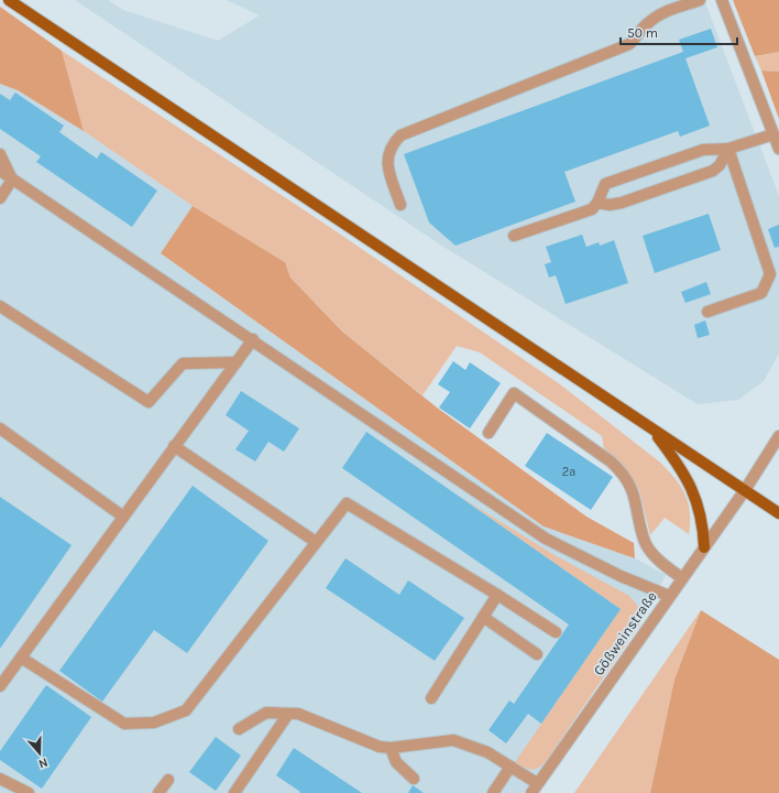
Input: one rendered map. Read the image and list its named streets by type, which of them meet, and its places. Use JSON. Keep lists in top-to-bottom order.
{
  "streets": {
    "street": ["Gößweinstraße"]
  },
  "house_numbers": ["2a"],
  "scale_bar": "50 m",
  "north": "bottom"
}
